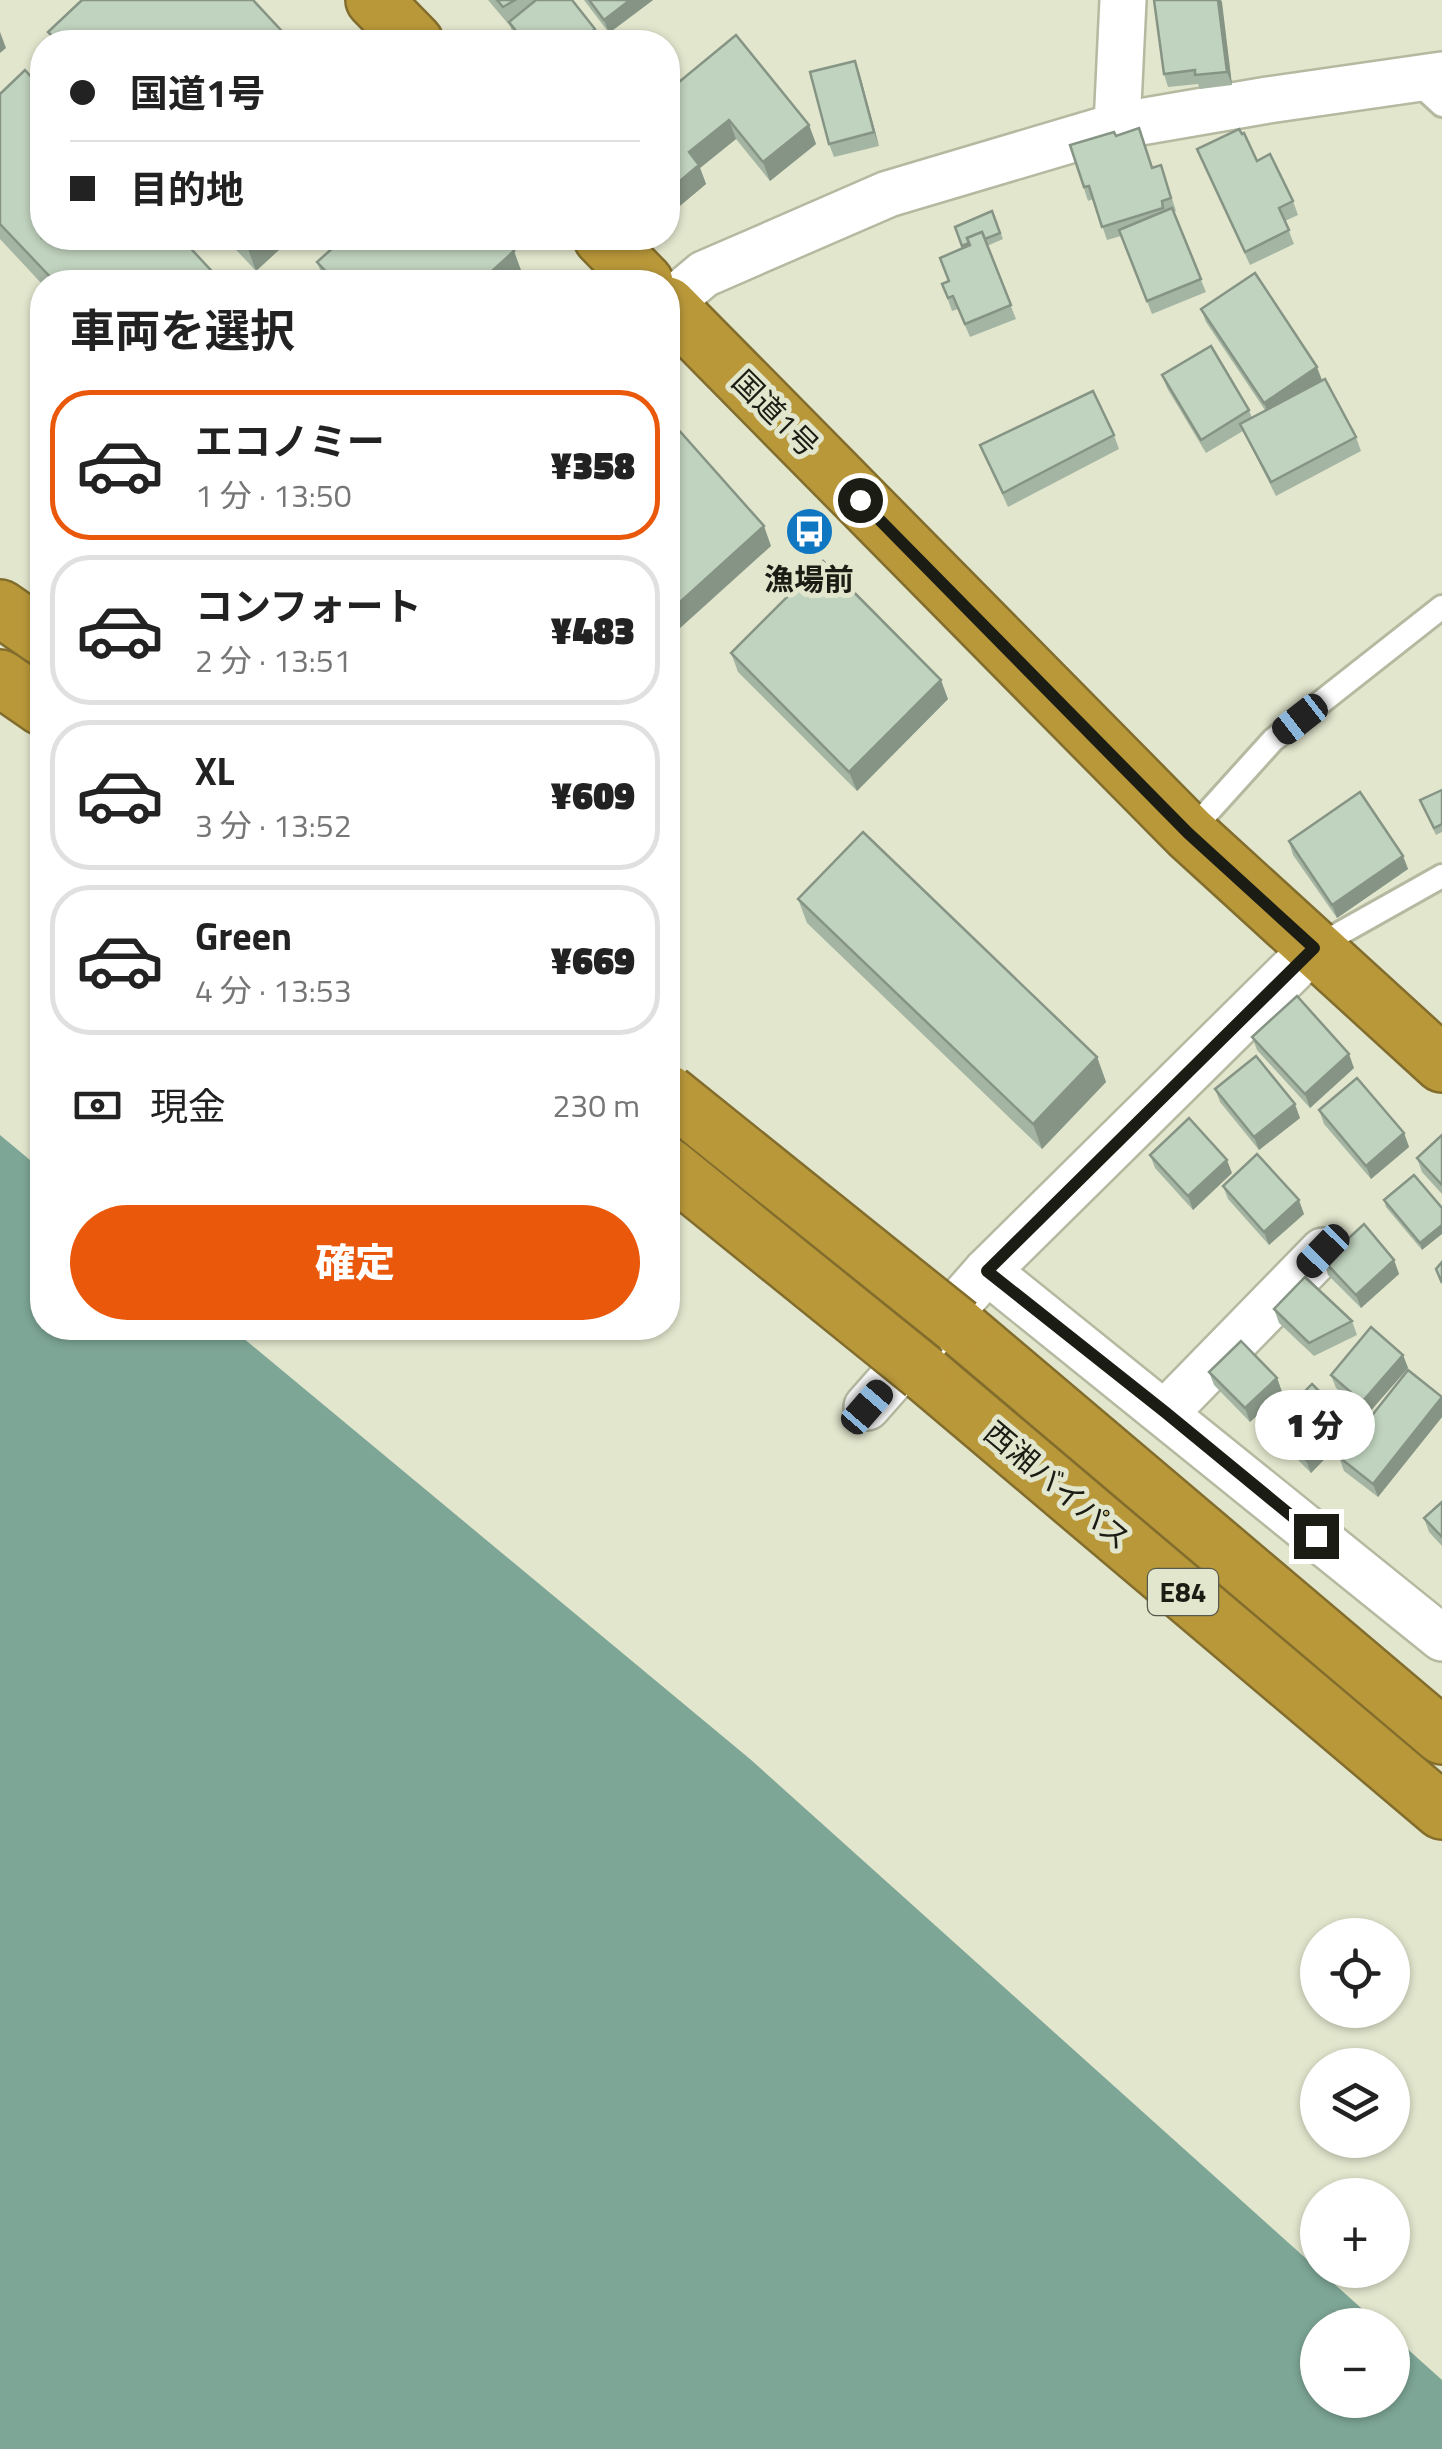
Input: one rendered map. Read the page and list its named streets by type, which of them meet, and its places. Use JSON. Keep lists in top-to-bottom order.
{
  "streets": {
    "highway": ["国道1号", "西湘バイパス", "E84"]
  },
  "places": {
    "bus stop": ["漁場前"]
  },
  "page": {
    "banner": ["国道1号", "目的地"],
    "heading": "車両を選択",
    "list": [
      {
        "name": "エコノミー",
        "note": "1 分 · 13:50",
        "value": "¥358"
      },
      {
        "name": "コンフォート",
        "note": "2 分 · 13:51",
        "value": "¥483"
      },
      {
        "name": "XL",
        "note": "3 分 · 13:52",
        "value": "¥609"
      },
      {
        "name": "Green",
        "note": "4 分 · 13:53",
        "value": "¥669"
      }
    ],
    "pay": ["現金", "230 m"],
    "buttons": "確定",
    "bubble": "1 分",
    "map_buttons": ["+", "−"]
  }
}
